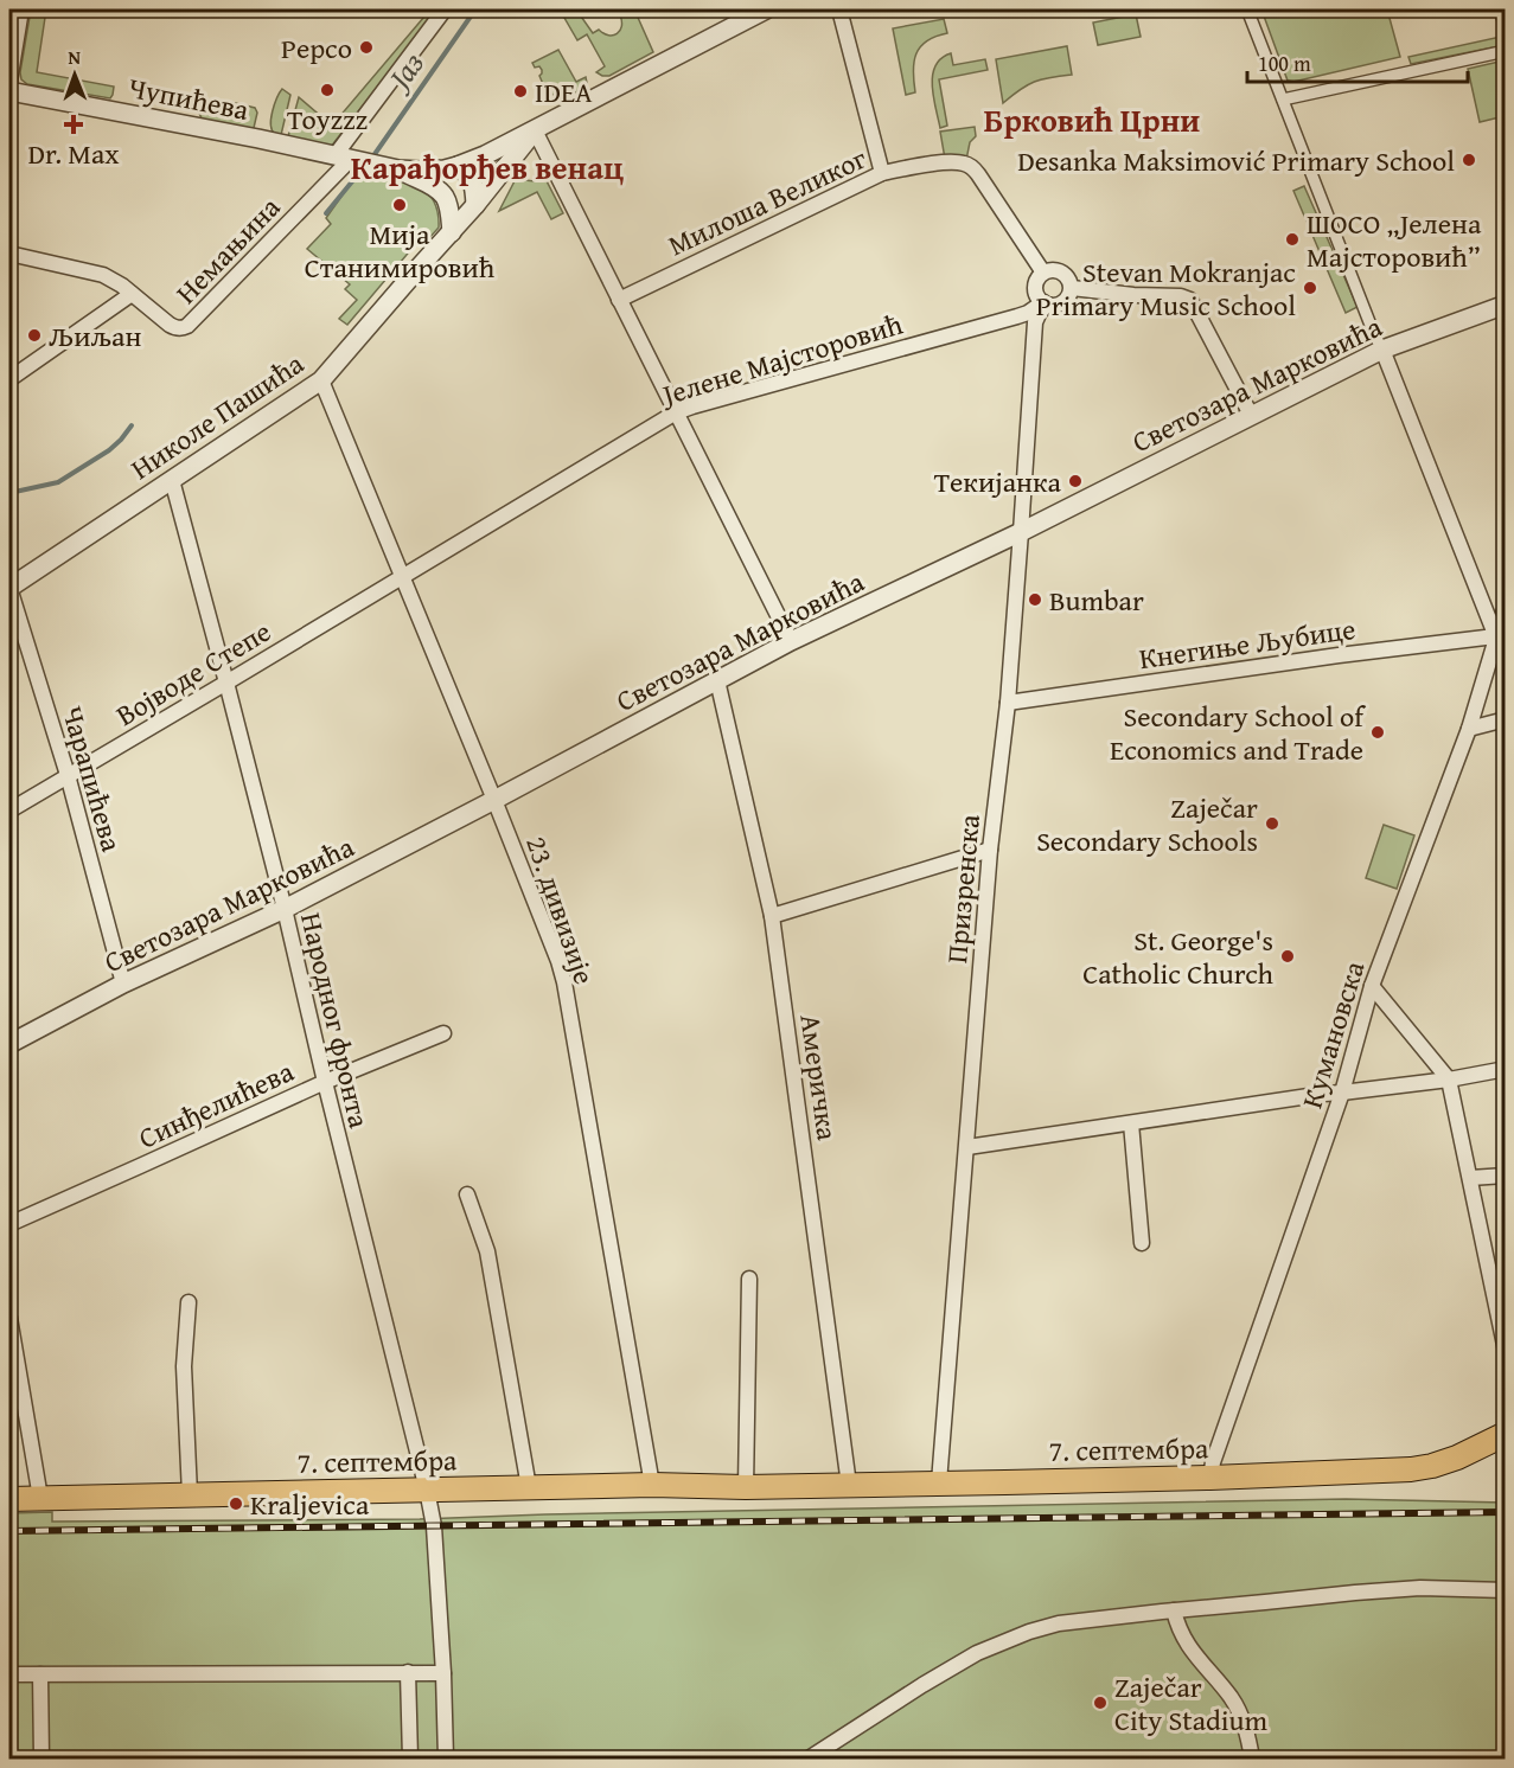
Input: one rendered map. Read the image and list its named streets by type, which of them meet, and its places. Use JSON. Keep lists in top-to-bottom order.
{
  "streets": {
    "main road": ["7. септембра"],
    "street": [
      "Чупићева",
      "Милоша Великог",
      "Немањина",
      "Јелене Мајсторовић",
      "Светозара Марковића",
      "Николе Пашића",
      "Кнегиње Љубице",
      "Војводе Степе",
      "Чарапићева",
      "Призренска",
      "23. дивизије",
      "Народног фронта",
      "Кумановска",
      "Америчка",
      "Синђелићева"
    ]
  },
  "crossings": [
    ["Чупићева", "Немањина"],
    ["Милоша Великог", "Јелене Мајсторовић"],
    ["Милоша Великог", "Призренска"],
    ["Јелене Мајсторовић", "Војводе Степе"],
    ["Јелене Мајсторовић", "Призренска"],
    ["Јелене Мајсторовић", "23. дивизије"],
    ["Светозара Марковића", "Чарапићева"],
    ["Светозара Марковића", "Призренска"],
    ["Светозара Марковића", "23. дивизије"],
    ["Светозара Марковића", "Народног фронта"],
    ["Светозара Марковића", "Америчка"],
    ["Николе Пашића", "Чарапићева"],
    ["Николе Пашића", "23. дивизије"],
    ["Николе Пашића", "Народног фронта"],
    ["Кнегиње Љубице", "Призренска"],
    ["Кнегиње Љубице", "Кумановска"],
    ["Војводе Степе", "Чарапићева"],
    ["Војводе Степе", "23. дивизије"],
    ["Војводе Степе", "Народног фронта"],
    ["Призренска", "7. септембра"],
    ["23. дивизије", "7. септембра"],
    ["Народног фронта", "Синђелићева"],
    ["Народног фронта", "7. септембра"],
    ["Кумановска", "7. септембра"],
    ["Америчка", "7. септембра"]
  ],
  "districts": ["Брковић Црни", "Карађорђев венац"],
  "water": ["Јаз"],
  "places": {
    "other": [
      "Pepco",
      "Toyzzz",
      "IDEA",
      "Desanka Maksimović Primary School",
      "Мија Станимировић",
      "ШОСО „Јелена Мајсторовић”",
      "Stevan Mokranjac Primary Music School",
      "Љиљан",
      "Текијанка",
      "Bumbar",
      "Secondary School of Economics and Trade",
      "Zaječar Secondary Schools",
      "St. George's Catholic Church",
      "Kraljevica",
      "Zaječar City Stadium"
    ],
    "health": ["Dr. Max"]
  },
  "scale_bar": "100 m",
  "north": "top"
}
